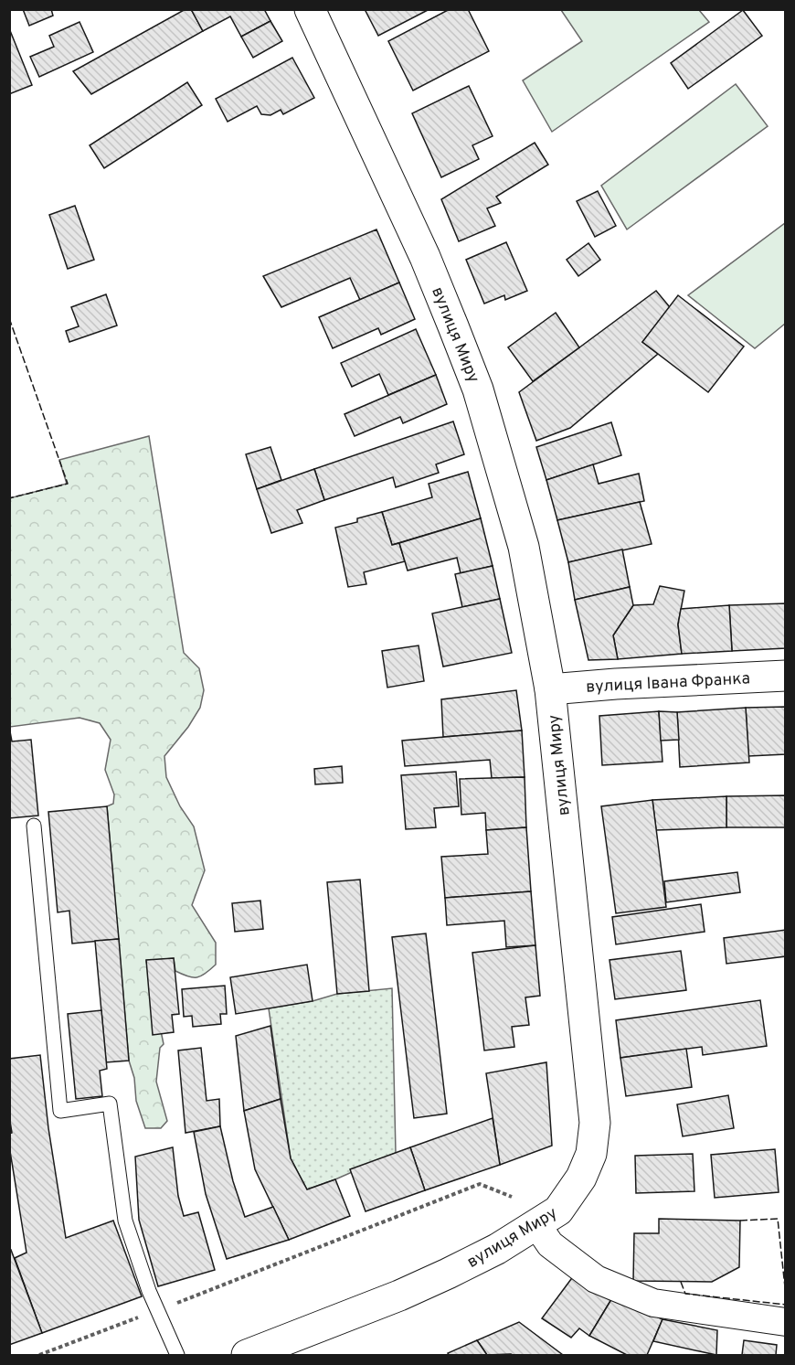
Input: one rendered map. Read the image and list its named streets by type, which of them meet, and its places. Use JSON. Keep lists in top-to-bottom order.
{
  "streets": {
    "main road": ["вулиця Миру", "вулиця Івана Франка"]
  },
  "crossings": [
    ["вулиця Миру", "вулиця Івана Франка"]
  ]
}
